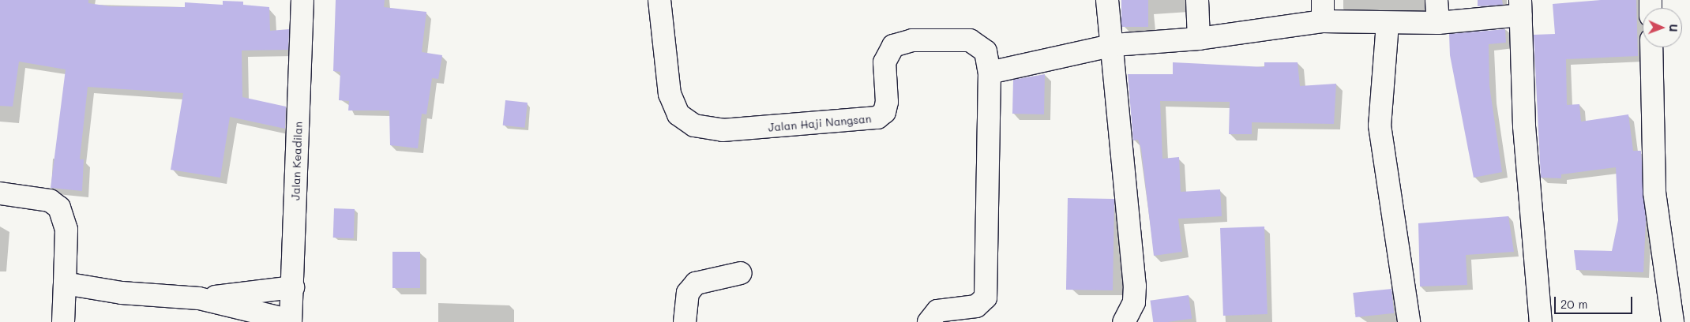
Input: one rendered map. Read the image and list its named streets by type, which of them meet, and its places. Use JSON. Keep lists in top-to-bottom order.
{
  "streets": {
    "street": ["Jalan Haji Nangsan", "Jalan Keadilan"]
  },
  "scale_bar": "20 m",
  "north": "right"
}
